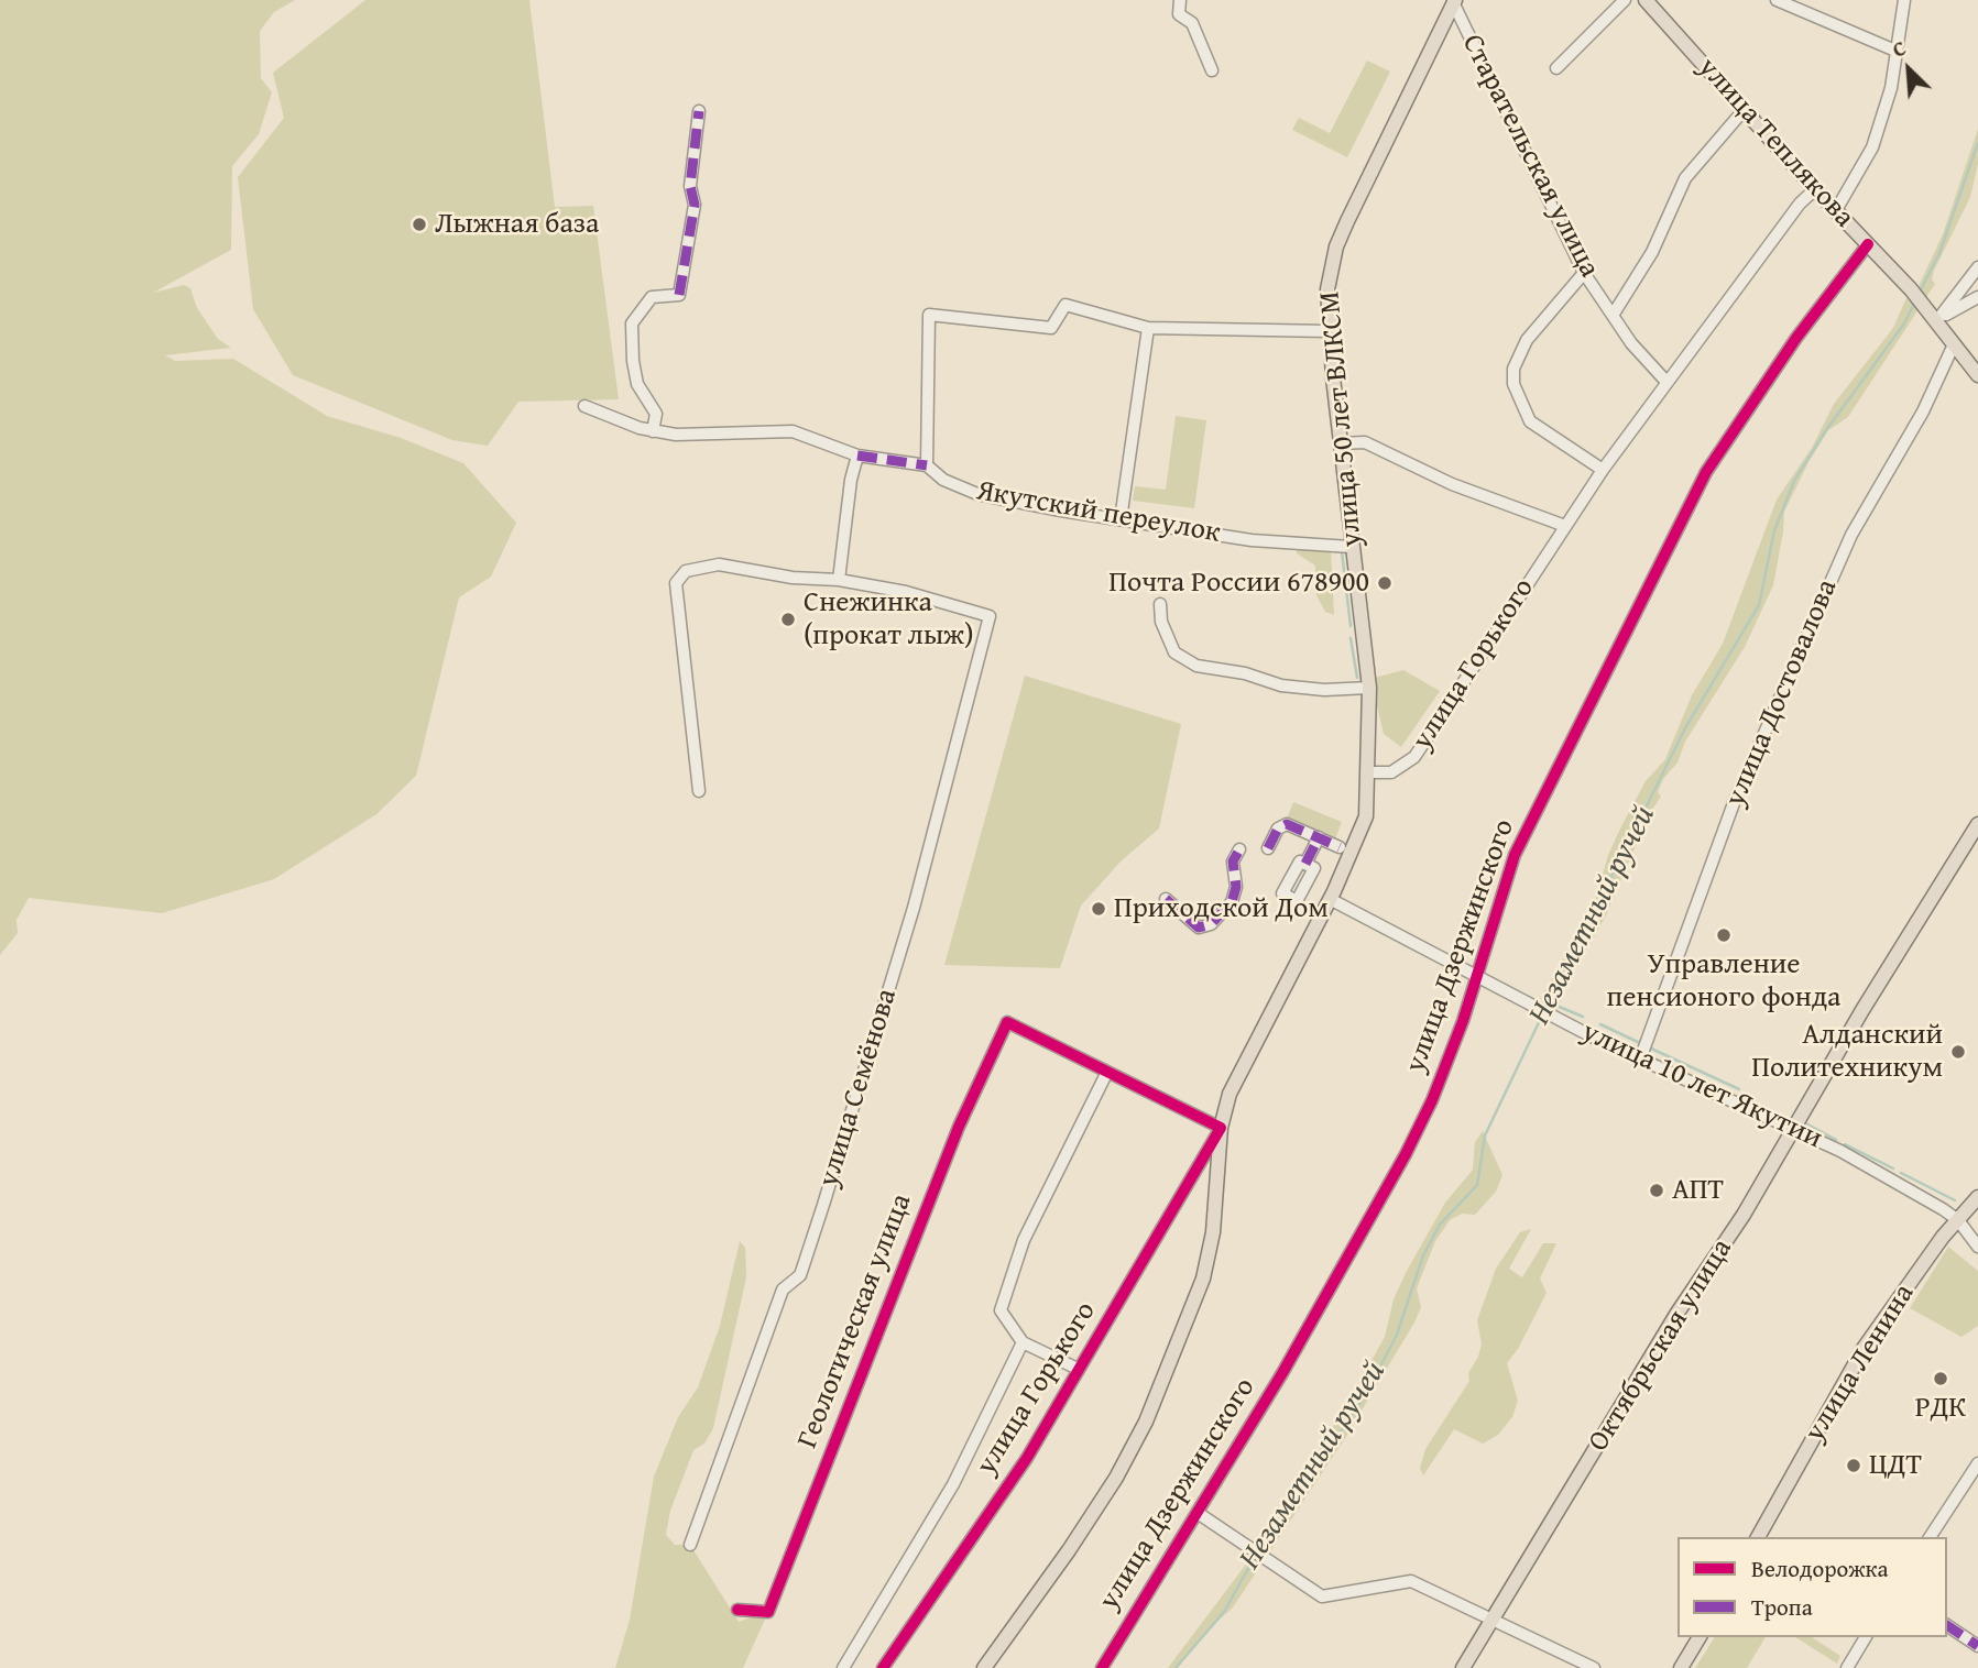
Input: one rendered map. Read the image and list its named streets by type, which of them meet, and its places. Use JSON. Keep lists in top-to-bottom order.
{
  "streets": {
    "main road": [
      "улица Теплякова",
      "улица 50 лет ВЛКСМ",
      "улица Горького",
      "Октябрьская улица",
      "улица Ленина"
    ],
    "street": [
      "Старательская улица",
      "Якутский переулок",
      "улица Достовалова",
      "улица Дзержинского",
      "улица 10 лет Якутии",
      "улица Семёнова",
      "Геологическая улица"
    ]
  },
  "crossings": [
    ["улица Теплякова", "улица Горького"],
    ["улица Теплякова", "улица Дзержинского"],
    ["Старательская улица", "улица 50 лет ВЛКСМ"],
    ["Старательская улица", "улица Горького"],
    ["улица 50 лет ВЛКСМ", "Якутский переулок"],
    ["улица 50 лет ВЛКСМ", "улица Горького"],
    ["улица Горького", "улица 10 лет Якутии"],
    ["улица Достовалова", "улица 10 лет Якутии"],
    ["улица Дзержинского", "улица 10 лет Якутии"],
    ["улица 10 лет Якутии", "Октябрьская улица"],
    ["улица 10 лет Якутии", "улица Ленина"]
  ],
  "water": ["Незаметный ручей"],
  "places": [
    "Лыжная база",
    "Почта России 678900",
    "Снежинка (прокат лыж)",
    "Приходской Дом",
    "Управление пенсионого фонда",
    "Алданский Политехникум",
    "АПТ",
    "РДК",
    "ЦДТ"
  ],
  "legend": ["Велодорожка", "Тропа"],
  "north": "top left"
}
